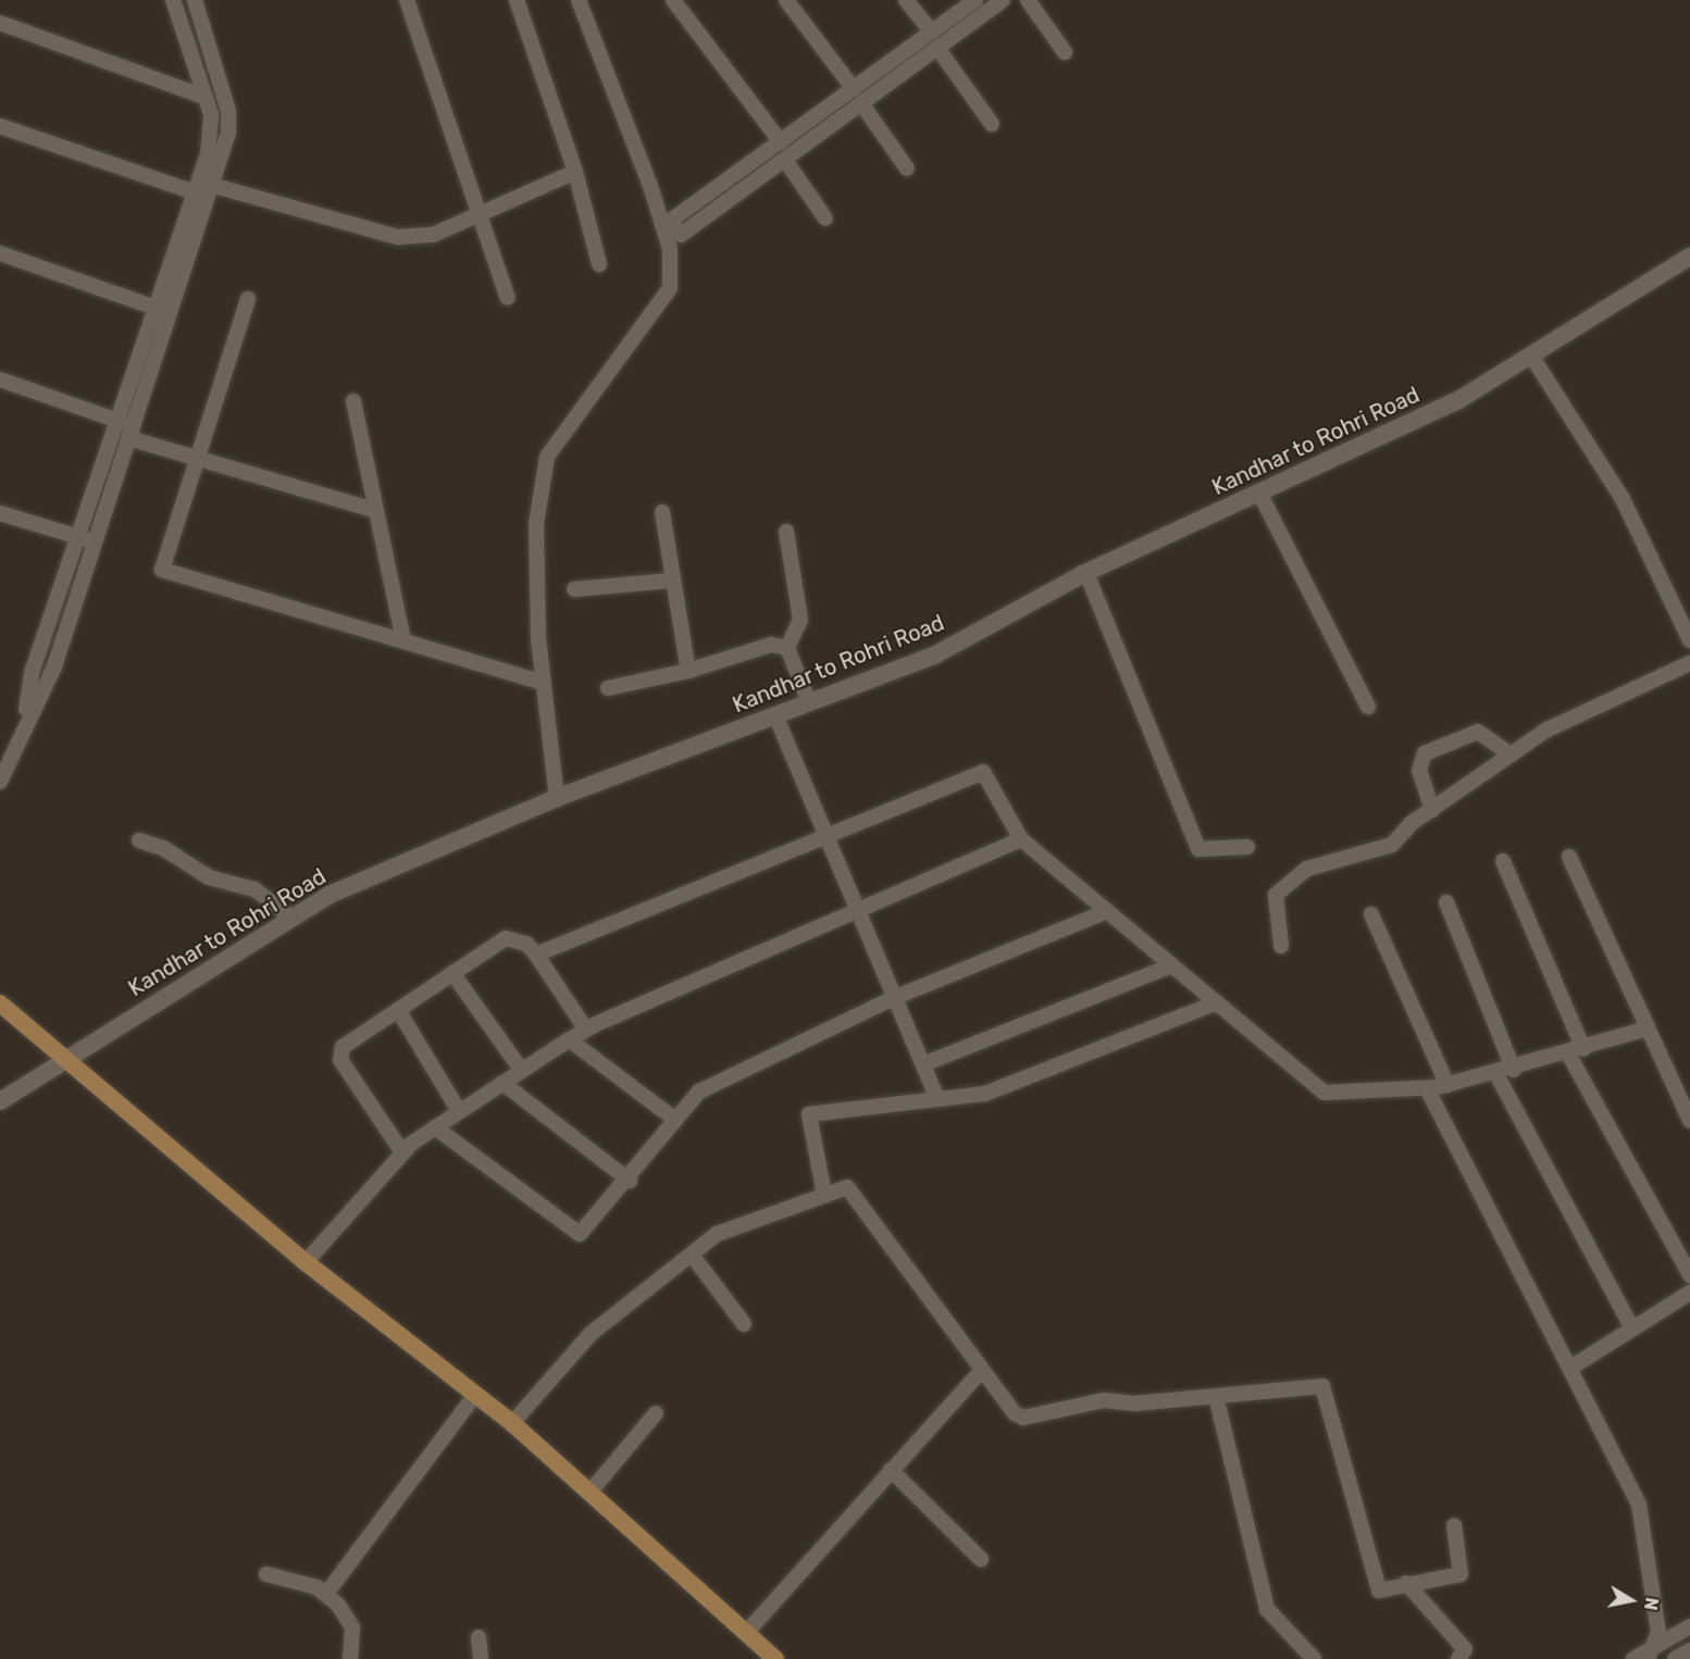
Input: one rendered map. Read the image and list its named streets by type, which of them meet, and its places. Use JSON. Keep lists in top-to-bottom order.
{
  "streets": {
    "street": ["Kandhar to Rohri Road"]
  },
  "north": "right"
}
